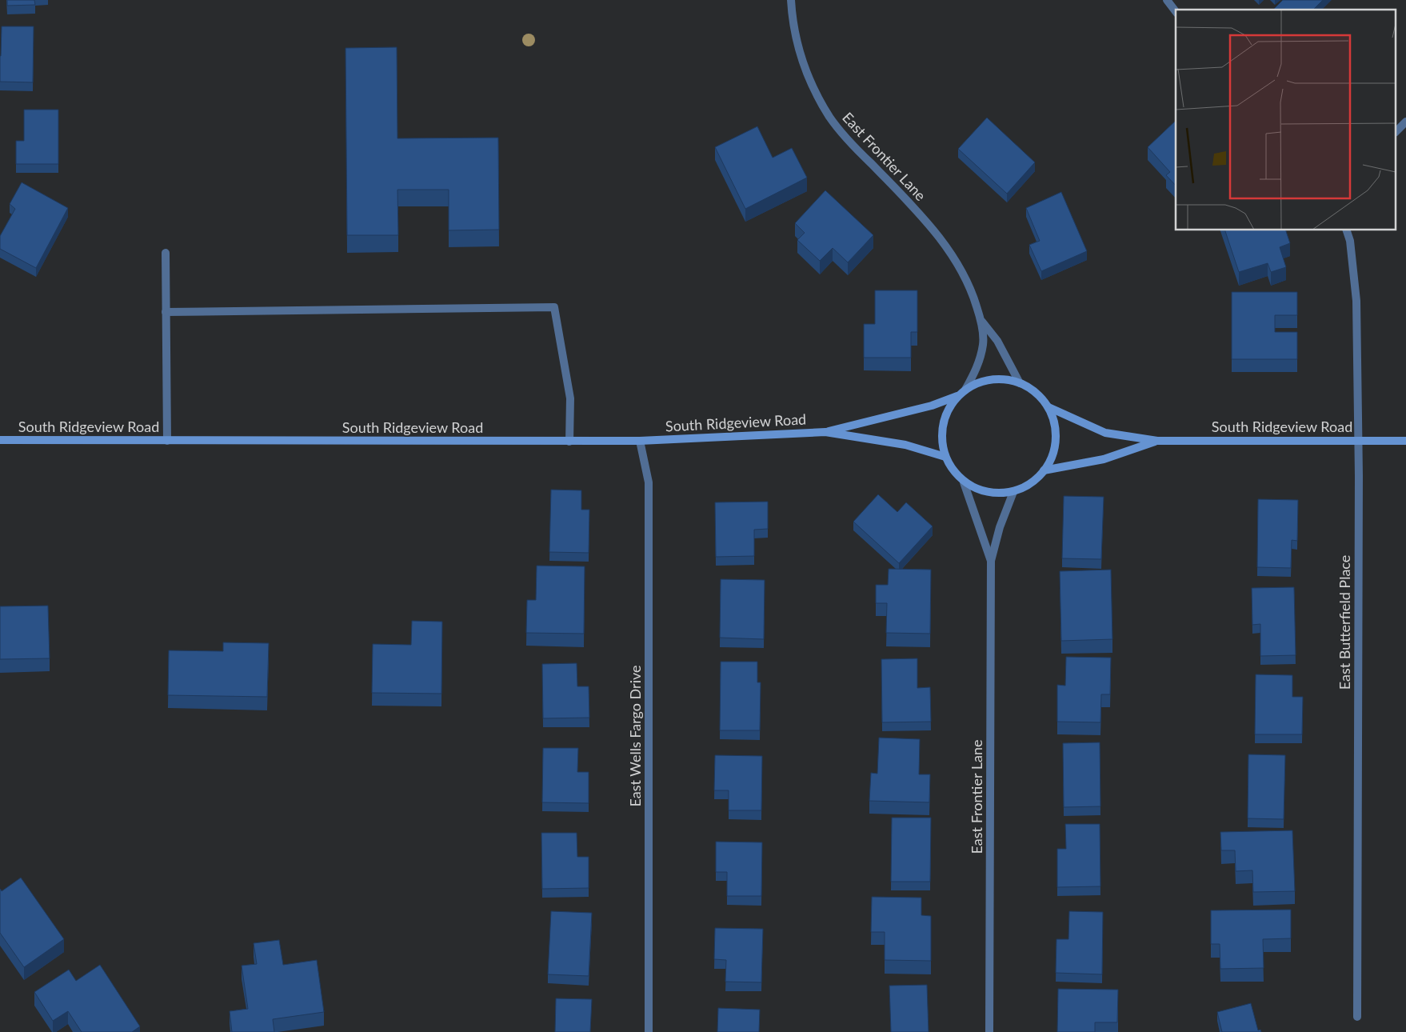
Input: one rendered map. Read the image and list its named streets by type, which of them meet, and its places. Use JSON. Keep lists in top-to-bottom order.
{
  "streets": {
    "main road": ["South Ridgeview Road"],
    "street": ["East Frontier Lane", "East Butterfield Place", "East Wells Fargo Drive"]
  },
  "crossings": [
    ["South Ridgeview Road", "East Butterfield Place"],
    ["South Ridgeview Road", "East Wells Fargo Drive"]
  ]
}
